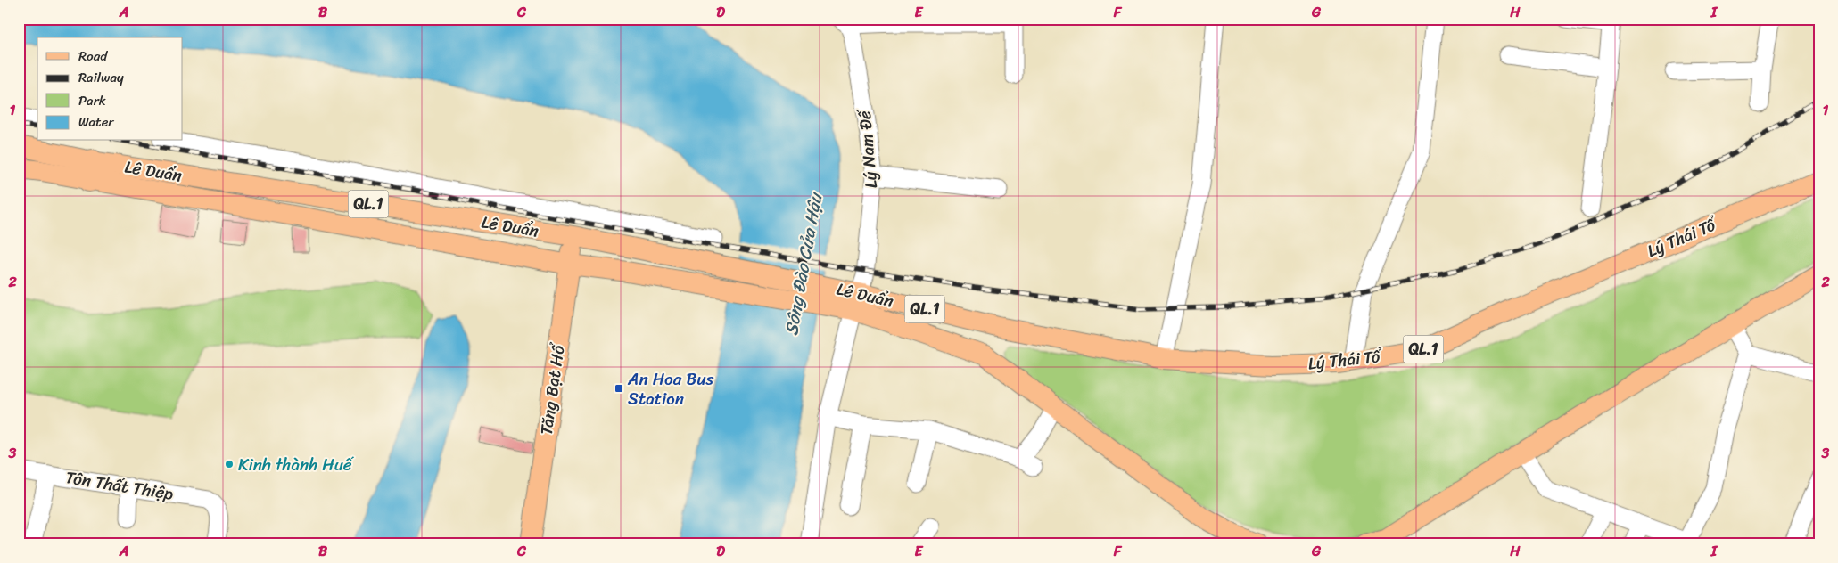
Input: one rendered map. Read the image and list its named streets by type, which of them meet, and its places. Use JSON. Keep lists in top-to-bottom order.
{
  "streets": {
    "main road": [
      "Lê Duẩn",
      "QL.1",
      "Lý Thái Tổ",
      "Tăng Bạt Hổ"
    ],
    "street": ["Lý Nam Đế", "Tôn Thất Thiệp"]
  },
  "crossings": [
    ["Lý Nam Đế", "Lê Duẩn"],
    ["Lê Duẩn", "QL.1"],
    ["Lê Duẩn", "Lý Thái Tổ"],
    ["Lê Duẩn", "Tăng Bạt Hổ"]
  ],
  "water": ["Sông Đào Cửa Hậu"],
  "places": {
    "transit": ["An Hoa Bus Station"],
    "other": ["Kinh thành Huế"]
  },
  "legend": [
    "Road",
    "Railway",
    "Park",
    "Water"
  ],
  "grid": {
    "columns": [
      "A",
      "B",
      "C",
      "D",
      "E",
      "F",
      "G",
      "H",
      "I"
    ],
    "rows": ["1", "2", "3"]
  }
}
